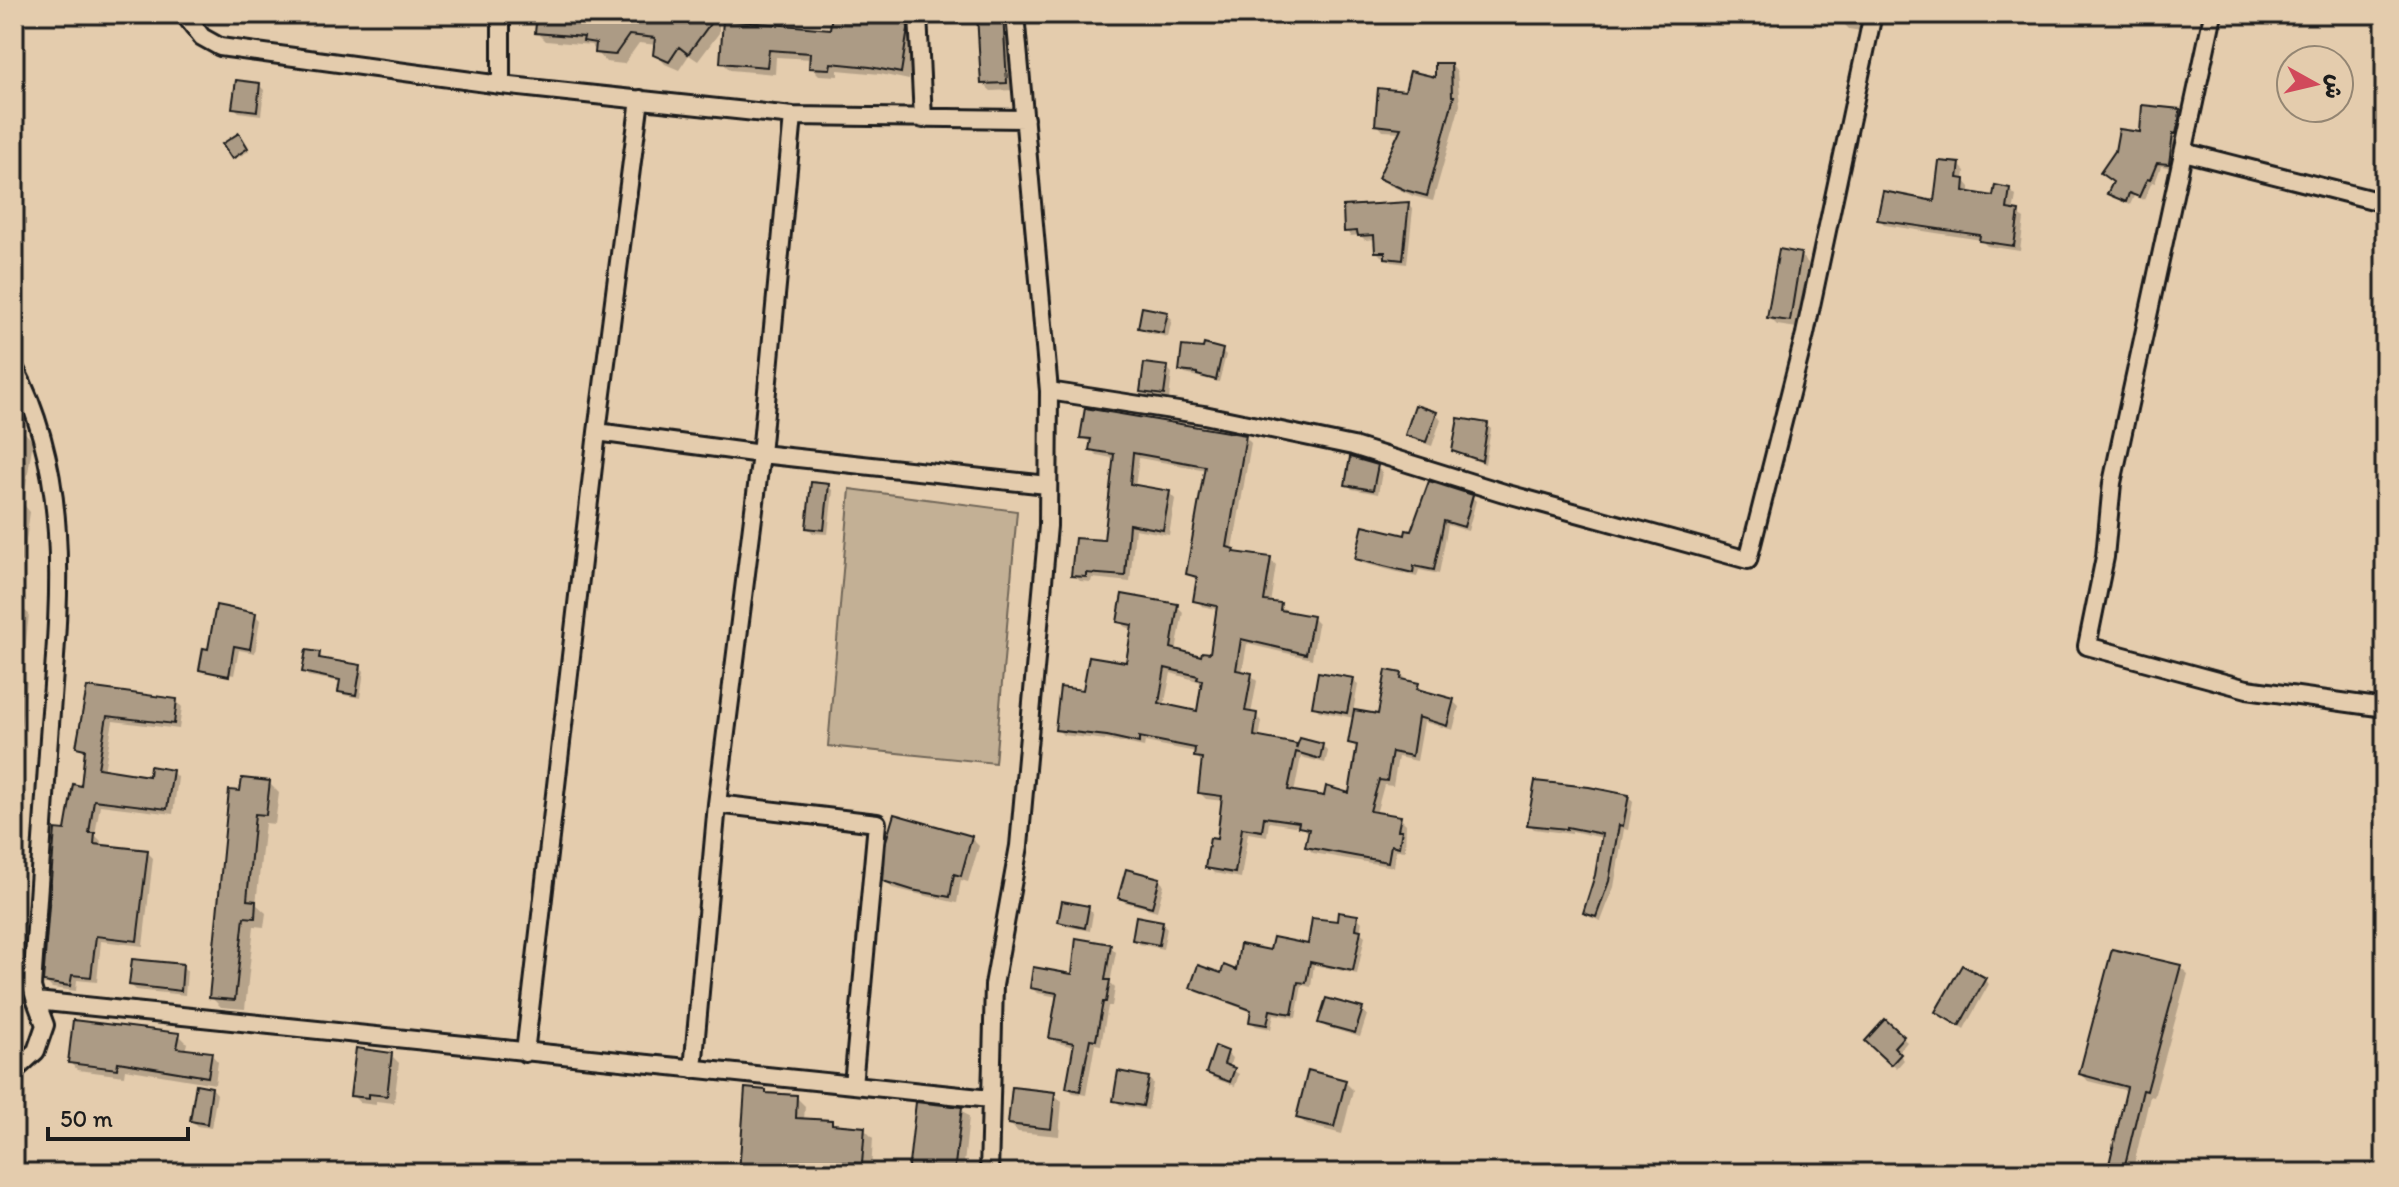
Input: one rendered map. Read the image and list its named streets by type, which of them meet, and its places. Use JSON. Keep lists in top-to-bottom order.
{
  "scale_bar": "50 m",
  "north": "right"
}
